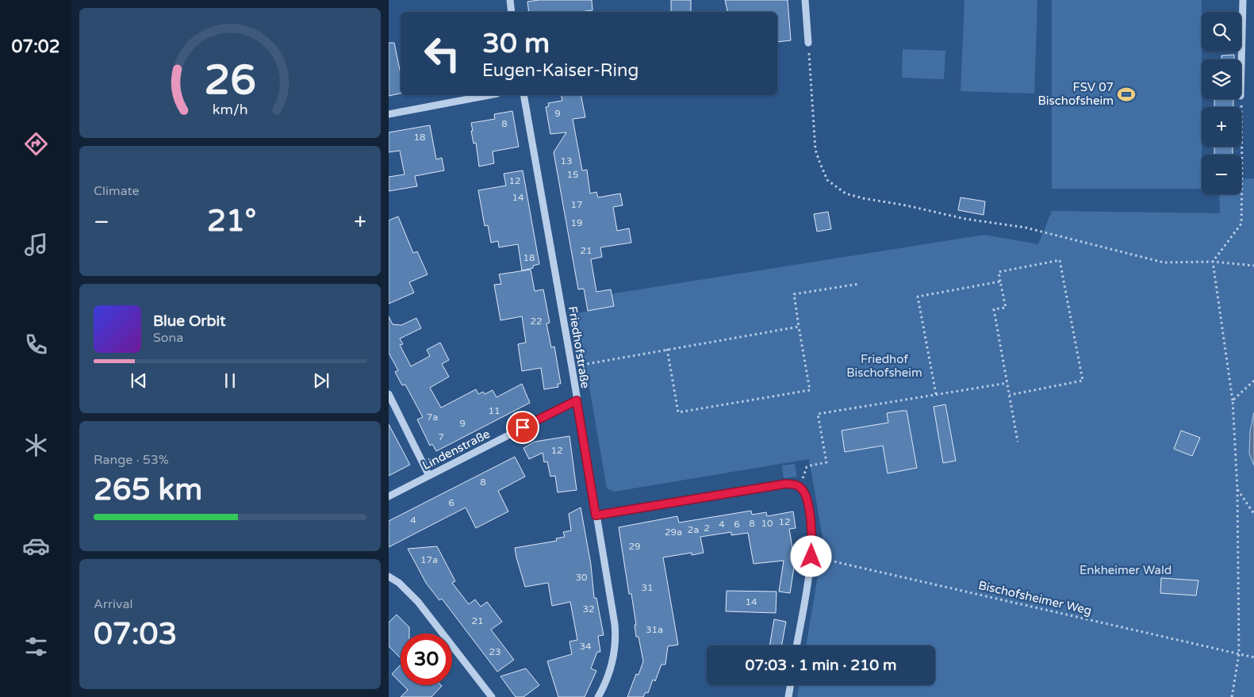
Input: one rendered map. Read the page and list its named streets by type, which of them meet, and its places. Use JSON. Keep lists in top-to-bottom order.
{
  "streets": {
    "street": ["Friedhofstraße", "Lindenstraße"],
    "path": ["Bischofsheimer Weg"]
  },
  "crossings": [
    ["Friedhofstraße", "Lindenstraße"]
  ],
  "parks": ["Friedhof Bischofsheim", "Enkheimer Wald"],
  "places": {
    "sports": ["FSV 07 Bischofsheim"]
  },
  "house_numbers": [
    "9",
    "8",
    "18",
    "13",
    "15",
    "12",
    "14",
    "17",
    "19",
    "21",
    "18",
    "22",
    "11",
    "7a",
    "9",
    "7",
    "12",
    "8",
    "6",
    "4",
    "12",
    "8",
    "10",
    "4",
    "6",
    "2",
    "2a",
    "29a",
    "29",
    "17a",
    "30",
    "31",
    "14",
    "32",
    "21",
    "31a",
    "34",
    "23"
  ],
  "page": {
    "tabs": "07:02",
    "map_buttons": ["+", "−"],
    "turn": ["30 m", "Eugen-Kaiser-Ring"],
    "tile": [
      "Climate",
      ["Range · 53%", "265 km"],
      ["Arrival", "07:03"]
    ],
    "heat": ["−", "21°", "+"],
    "song": ["Blue Orbit", "Sona"],
    "limit": "30",
    "trip": "07:03 · 1 min · 210 m",
    "gauge": ["26", "km/h"]
  }
}
